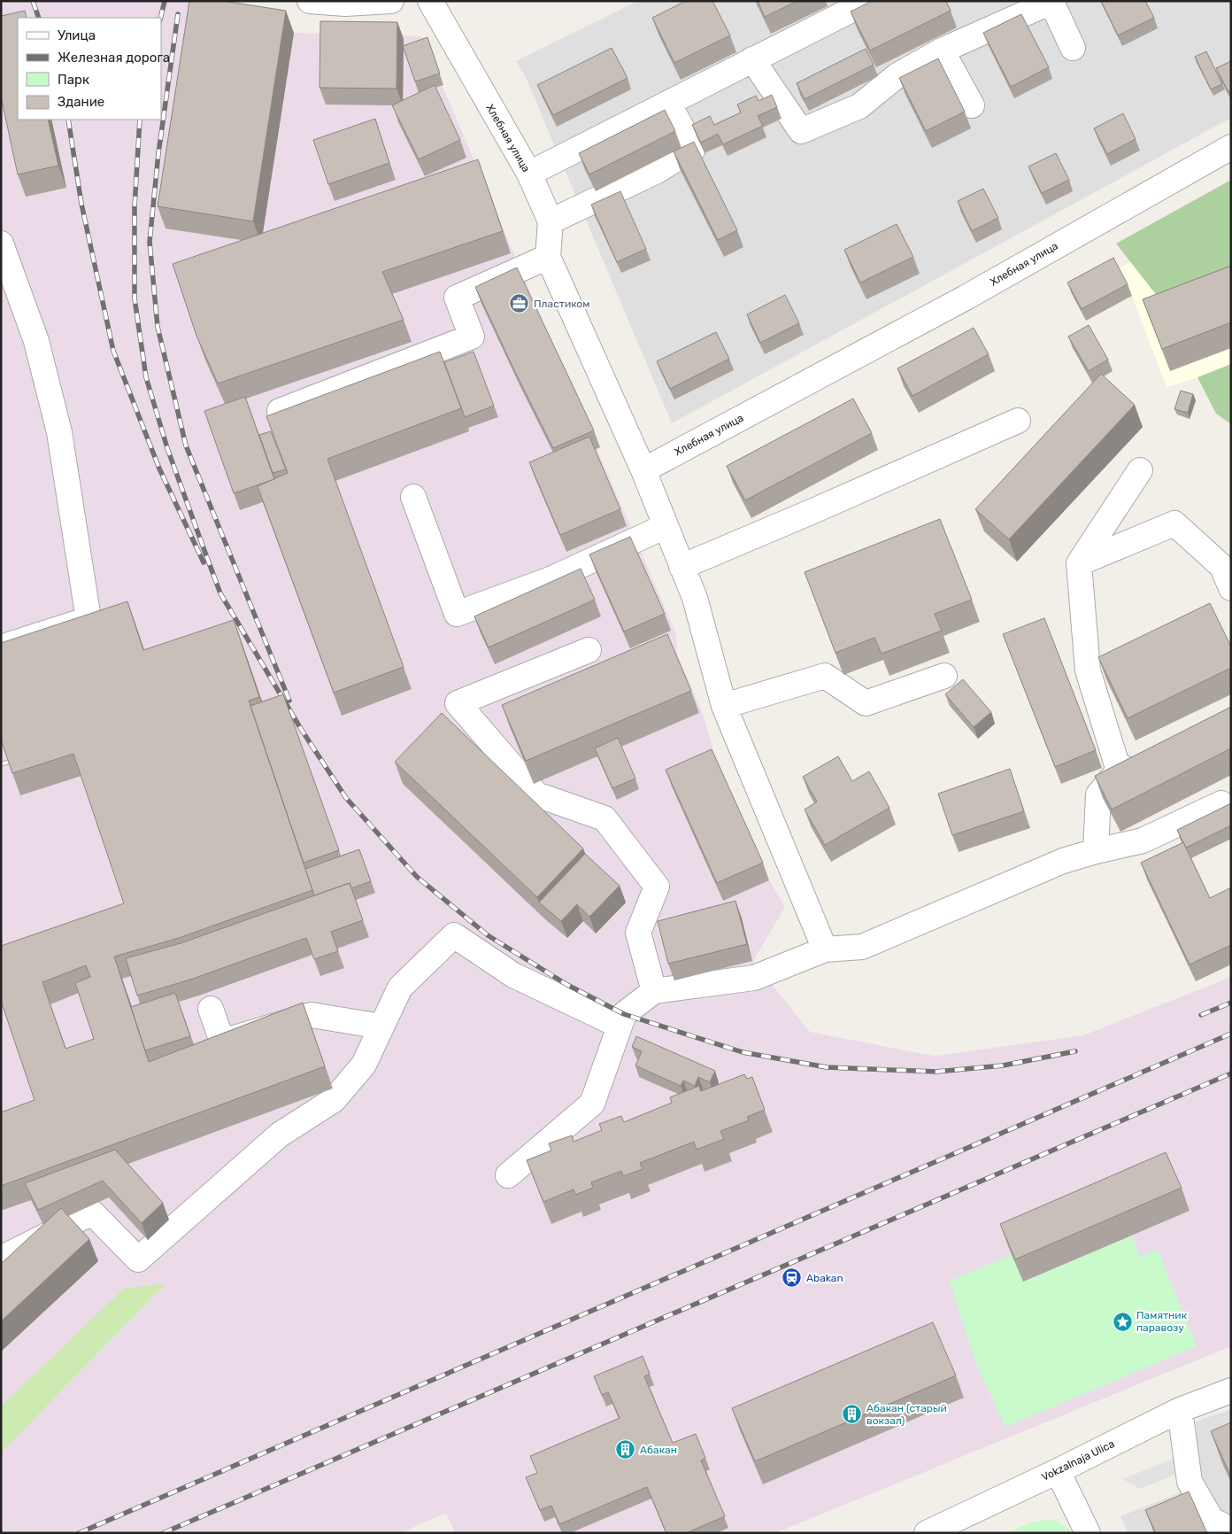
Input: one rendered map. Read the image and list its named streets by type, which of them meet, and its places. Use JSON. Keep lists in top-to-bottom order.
{
  "streets": {
    "street": ["Хлебная улица", "Vokzalnaja Ulica"]
  },
  "places": {
    "office": ["Пластиком"],
    "station": ["Abakan"],
    "place": ["Памятник паравозу"],
    "building": ["Абакан (старый вокзал)", "Абакан"]
  },
  "legend": [
    "Улица",
    "Железная дорога",
    "Парк",
    "Здание"
  ]
}
